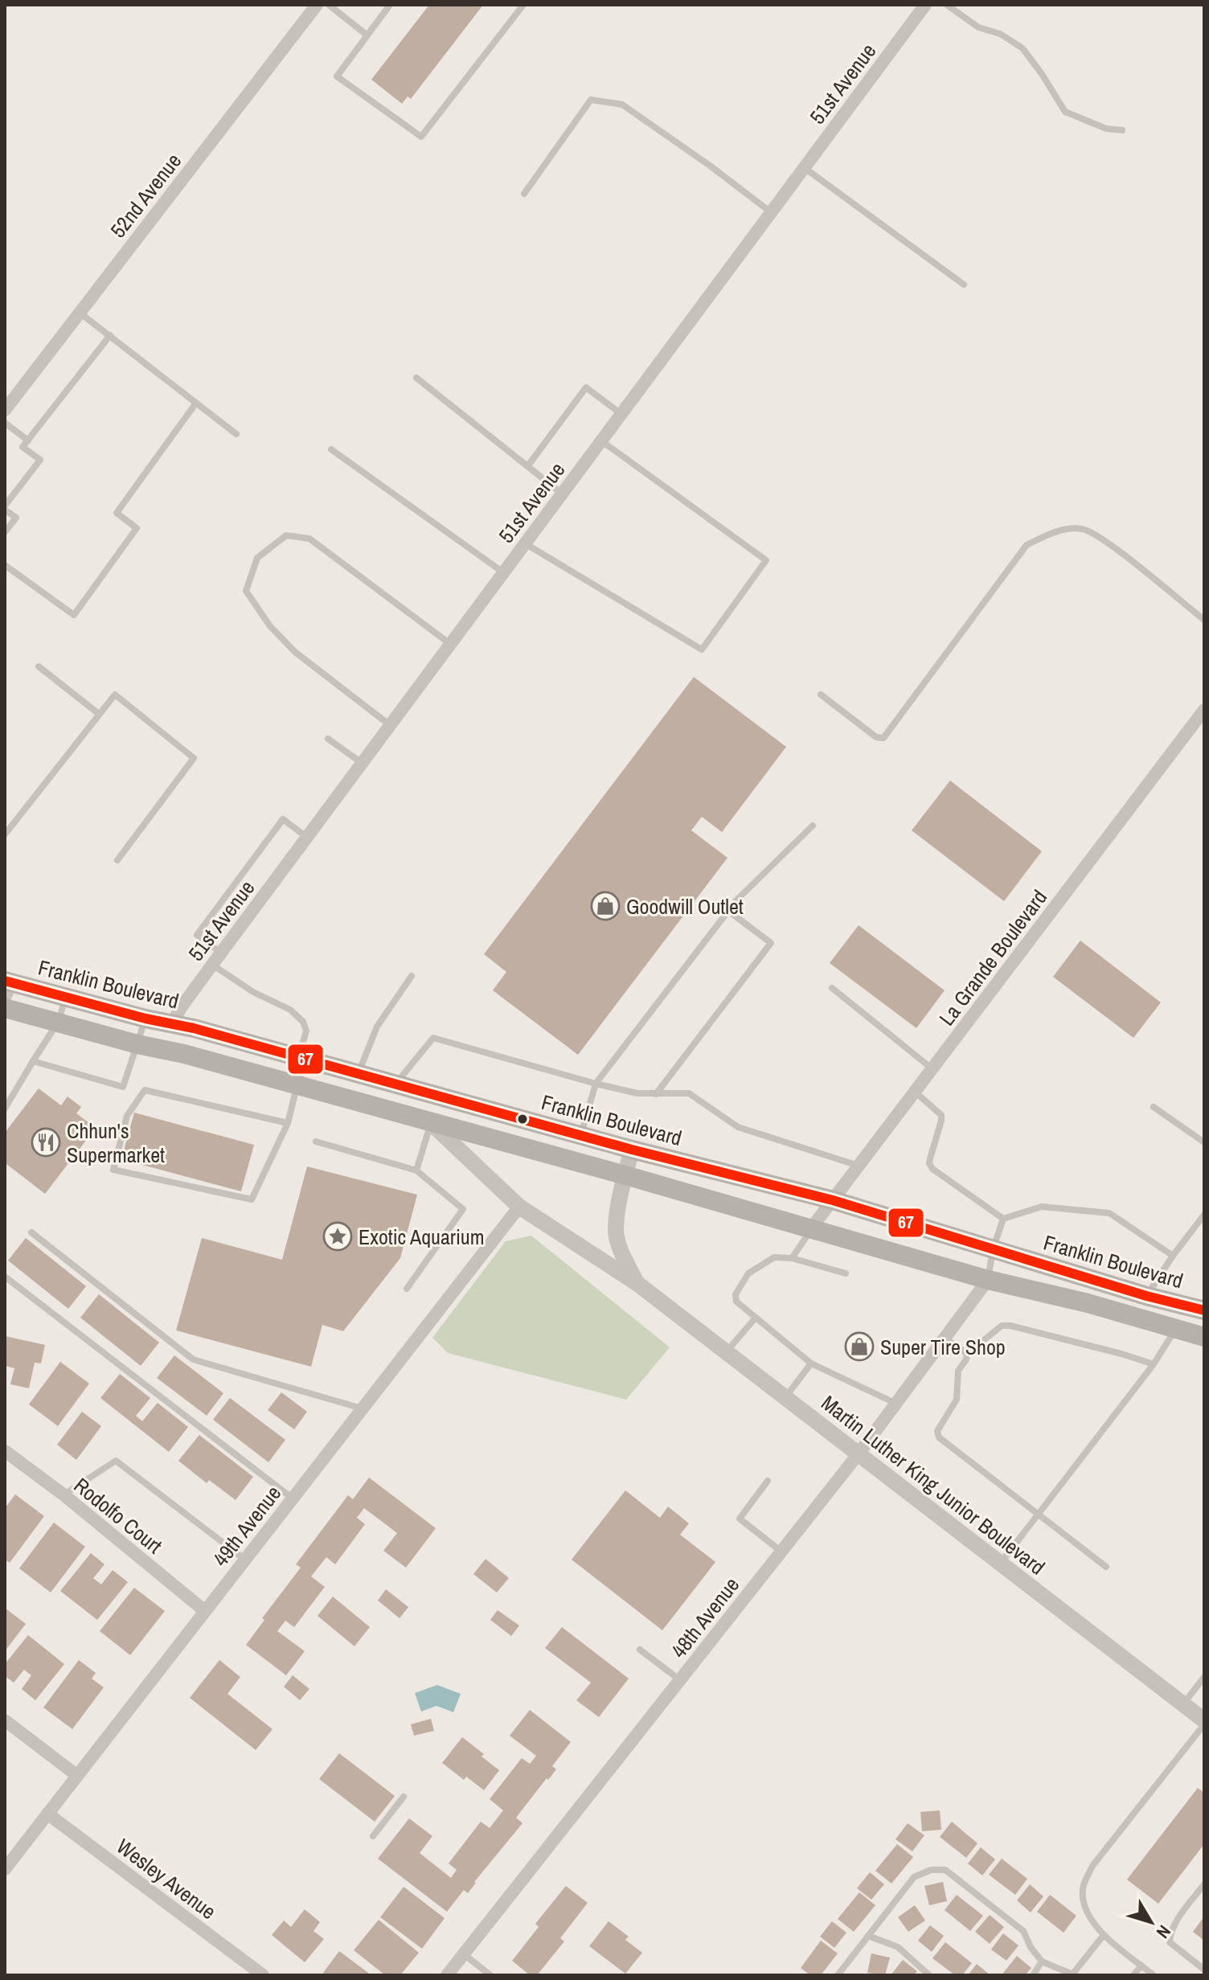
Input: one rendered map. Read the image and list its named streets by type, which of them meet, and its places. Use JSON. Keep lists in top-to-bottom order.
{
  "streets": {
    "main road": ["Franklin Boulevard"],
    "street": [
      "51st Avenue",
      "52nd Avenue",
      "La Grande Boulevard",
      "Martin Luther King Junior Boulevard",
      "Rodolfo Court",
      "49th Avenue",
      "48th Avenue",
      "Wesley Avenue"
    ]
  },
  "crossings": [
    ["51st Avenue", "Franklin Boulevard"],
    ["La Grande Boulevard", "Franklin Boulevard"],
    ["Franklin Boulevard", "Martin Luther King Junior Boulevard"],
    ["Franklin Boulevard", "48th Avenue"],
    ["Martin Luther King Junior Boulevard", "49th Avenue"],
    ["Martin Luther King Junior Boulevard", "48th Avenue"],
    ["Rodolfo Court", "49th Avenue"],
    ["49th Avenue", "Wesley Avenue"]
  ],
  "places": {
    "shop": ["Goodwill Outlet", "Super Tire Shop"],
    "restaurant": ["Chhun's Supermarket"],
    "place": ["Exotic Aquarium"]
  },
  "lines": ["transit line 67"],
  "north": "bottom right"
}
